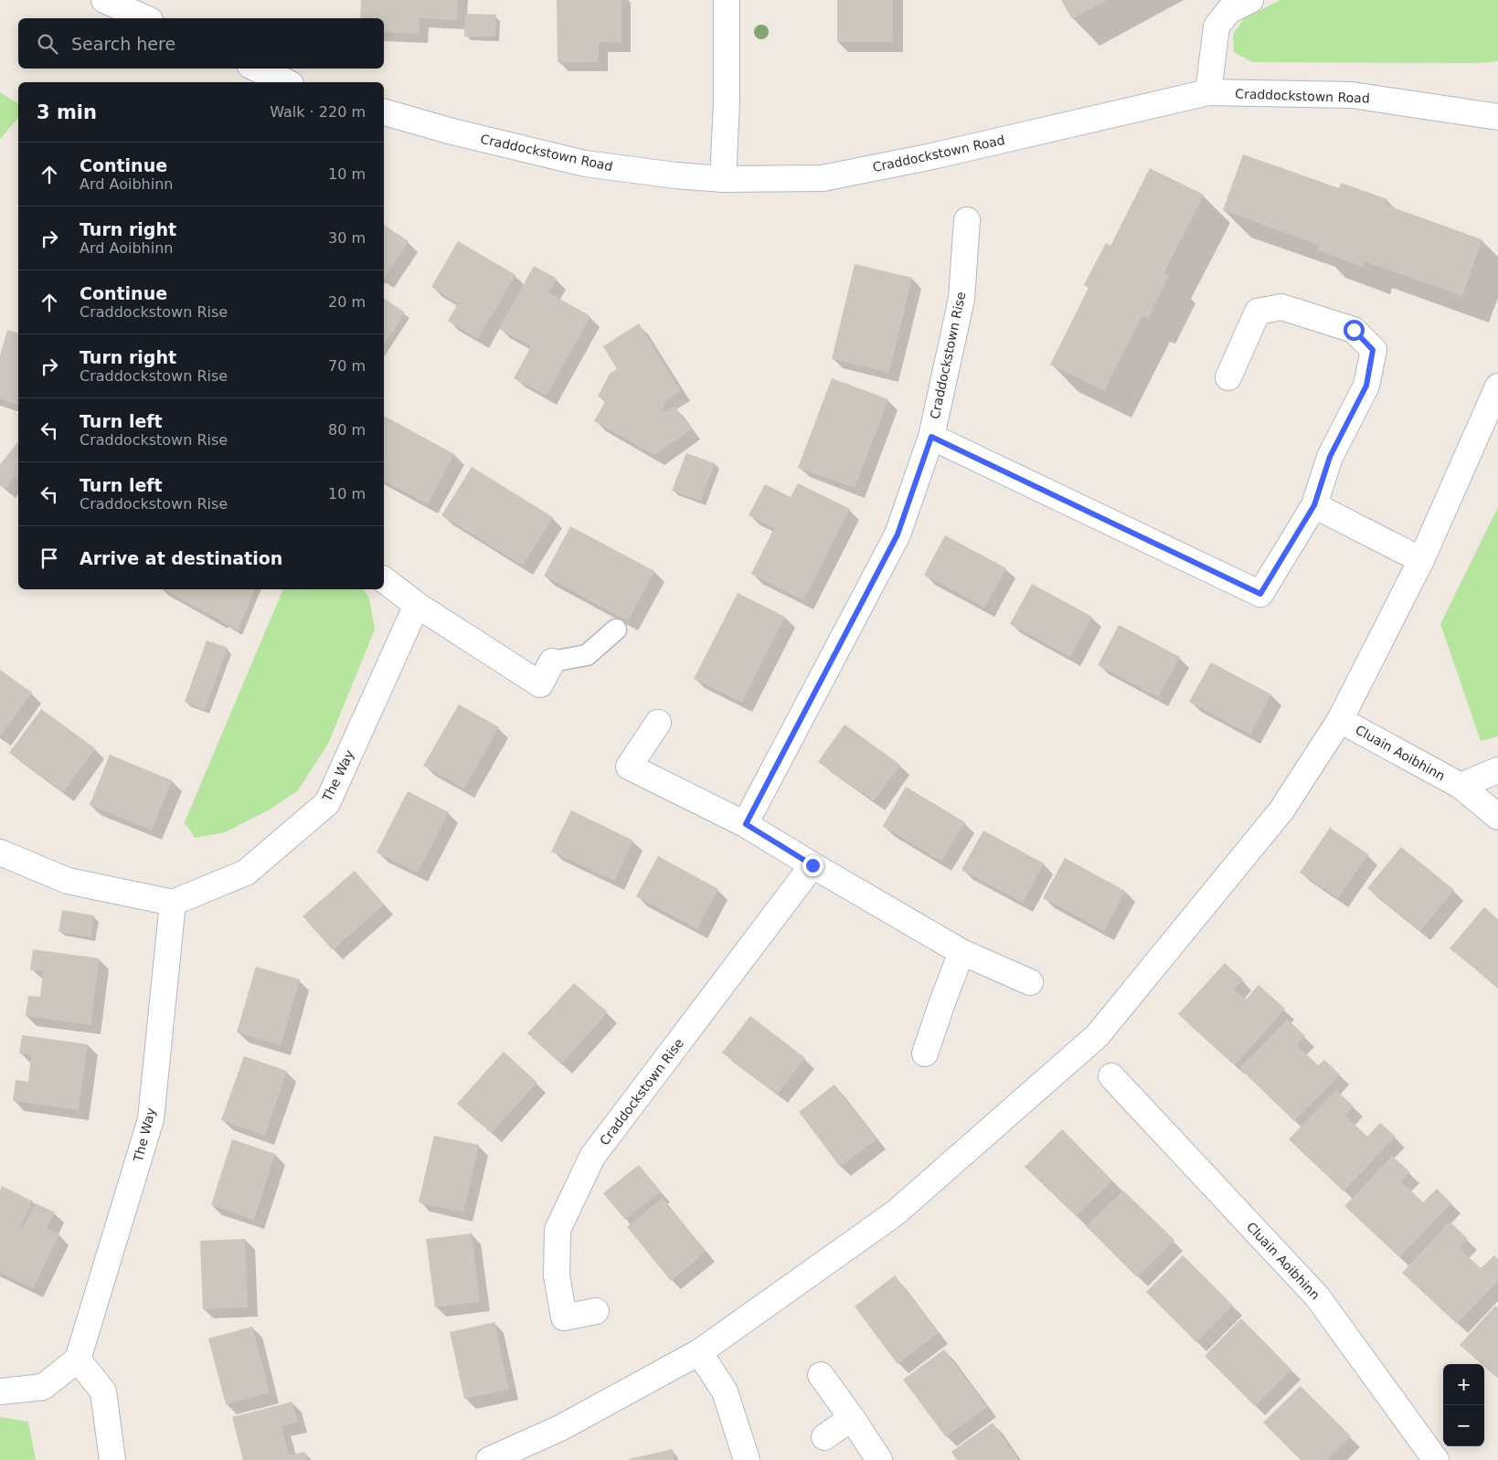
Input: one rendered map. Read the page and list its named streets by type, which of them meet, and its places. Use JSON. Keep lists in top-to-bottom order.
{
  "streets": {
    "street": [
      "Craddockstown Road",
      "Craddockstown Rise",
      "Cluain Aoibhinn",
      "The Way"
    ]
  },
  "page": {
    "search": "Search here",
    "heading": ["3 min", "Walk · 220 m"],
    "list": [
      ["Continue", "Ard Aoibhinn", "10 m"],
      ["Turn right", "Ard Aoibhinn", "30 m"],
      ["Continue", "Craddockstown Rise", "20 m"],
      ["Turn right", "Craddockstown Rise", "70 m"],
      ["Turn left", "Craddockstown Rise", "80 m"],
      ["Turn left", "Craddockstown Rise", "10 m"],
      "Arrive at destination"
    ],
    "map_buttons": ["+", "−"]
  }
}
